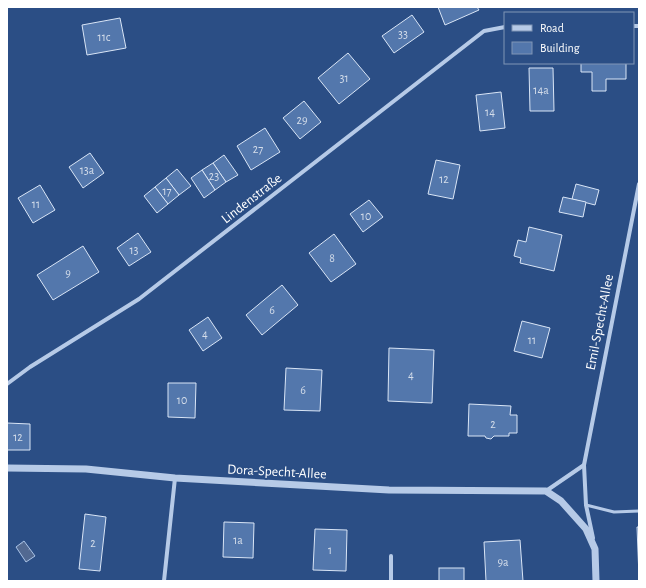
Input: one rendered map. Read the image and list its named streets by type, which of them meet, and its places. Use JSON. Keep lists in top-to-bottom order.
{
  "streets": {
    "street": ["Lindenstraße", "Emil-Specht-Allee", "Dora-Specht-Allee"]
  },
  "crossings": [
    ["Emil-Specht-Allee", "Dora-Specht-Allee"]
  ],
  "house_numbers": [
    "33",
    "11c",
    "31",
    "14a",
    "14",
    "29",
    "27",
    "13a",
    "23",
    "12",
    "17",
    "11",
    "10",
    "13",
    "8",
    "9",
    "6",
    "4",
    "11",
    "4",
    "6",
    "10",
    "2",
    "12",
    "1a",
    "2",
    "1",
    "9a"
  ],
  "legend": ["Road", "Building"]
}
